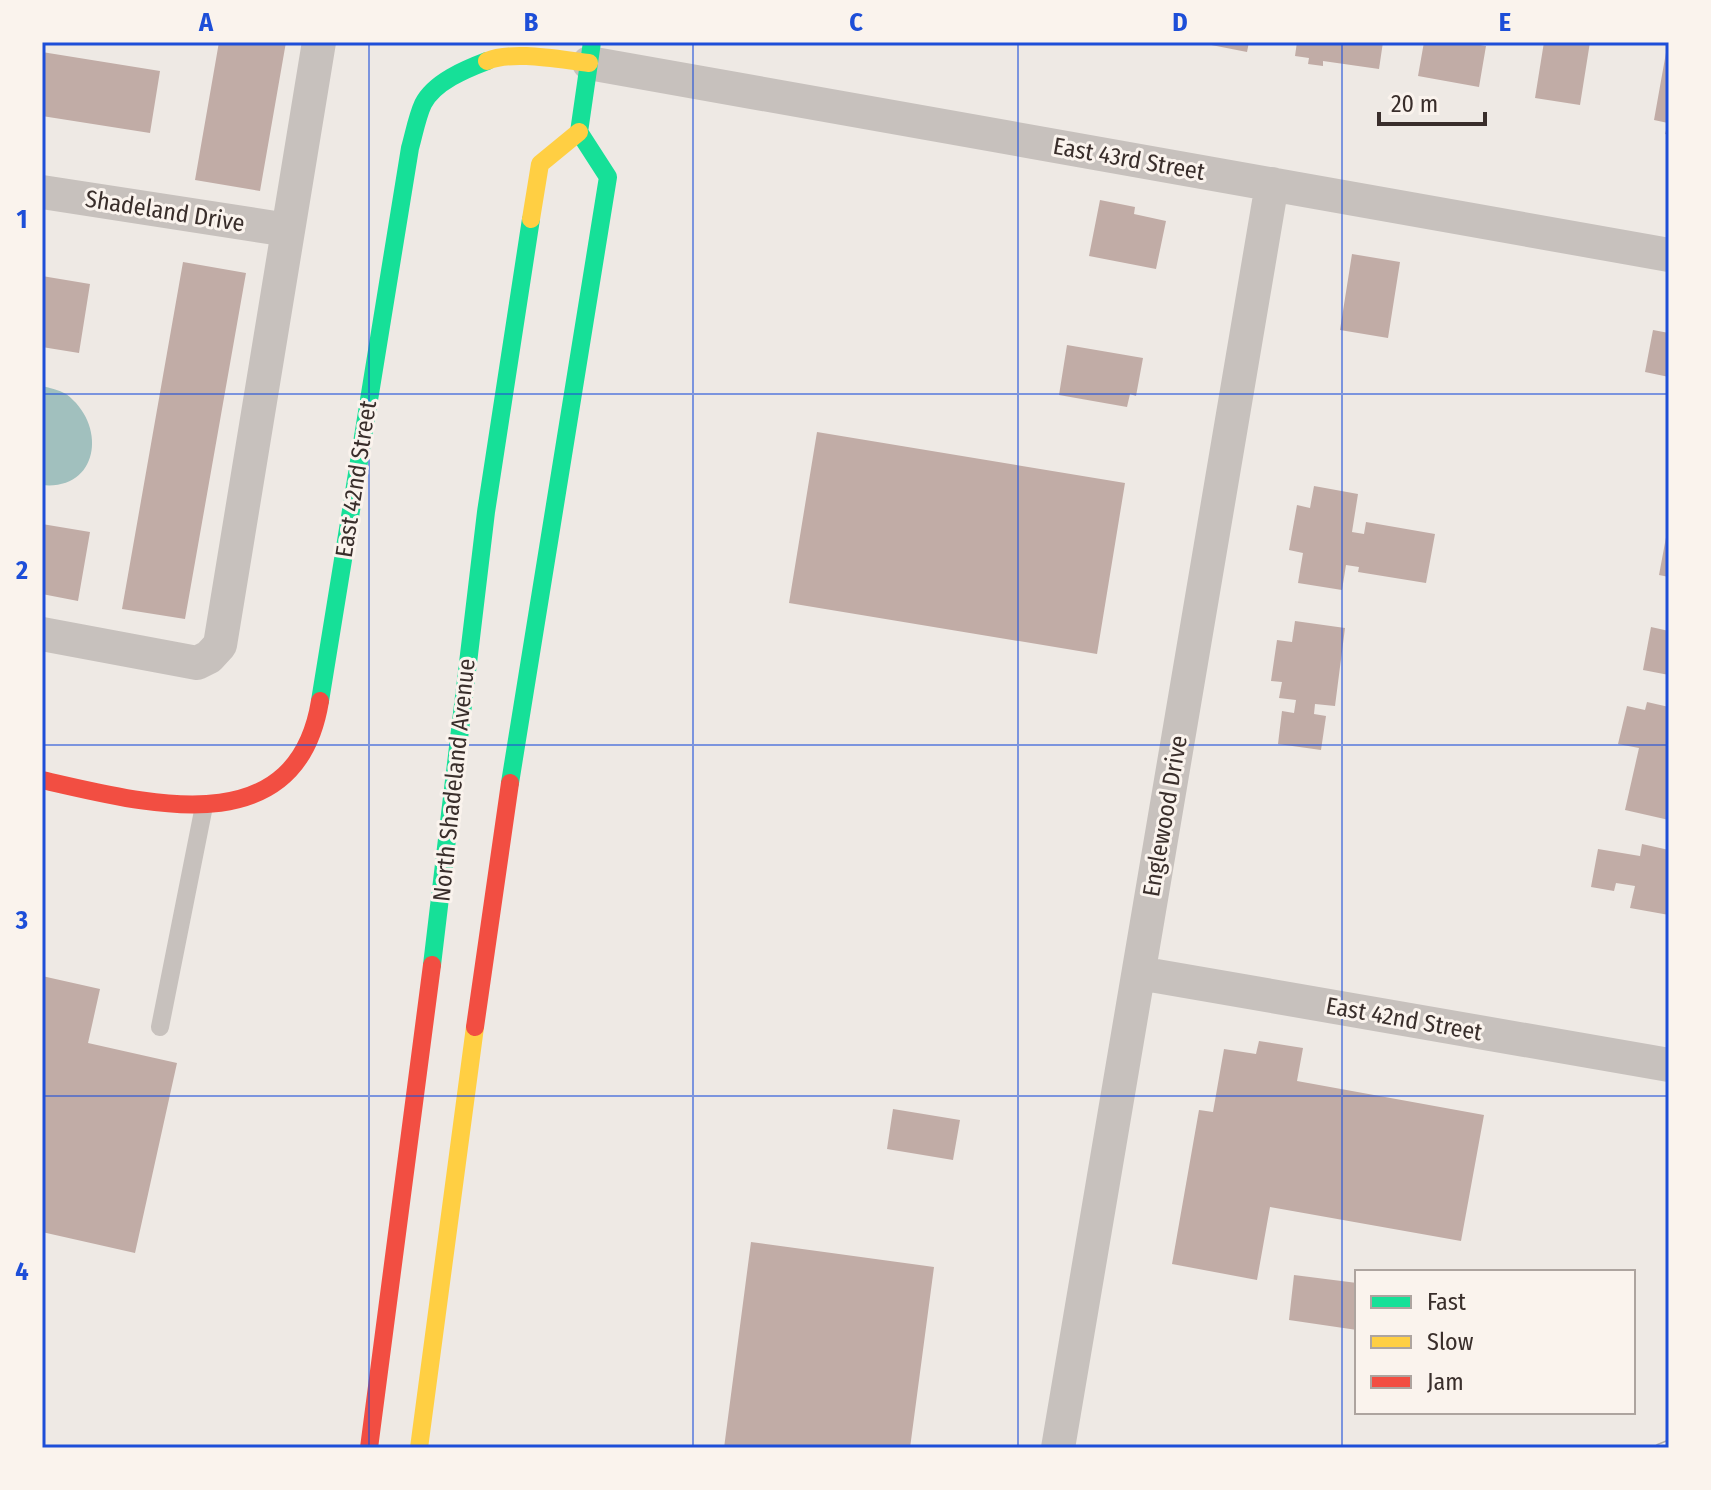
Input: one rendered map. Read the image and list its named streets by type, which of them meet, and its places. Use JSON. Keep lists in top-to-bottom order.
{
  "streets": {
    "main road": ["East 42nd Street", "North Shadeland Avenue"],
    "street": ["East 43rd Street", "Shadeland Drive", "Englewood Drive"]
  },
  "crossings": [
    ["East 43rd Street", "East 42nd Street"],
    ["East 43rd Street", "Englewood Drive"],
    ["East 42nd Street", "Englewood Drive"]
  ],
  "legend": ["Fast", "Slow", "Jam"],
  "scale_bar": "20 m",
  "grid": {
    "columns": [
      "A",
      "B",
      "C",
      "D",
      "E"
    ],
    "rows": [
      "1",
      "2",
      "3",
      "4"
    ]
  }
}
